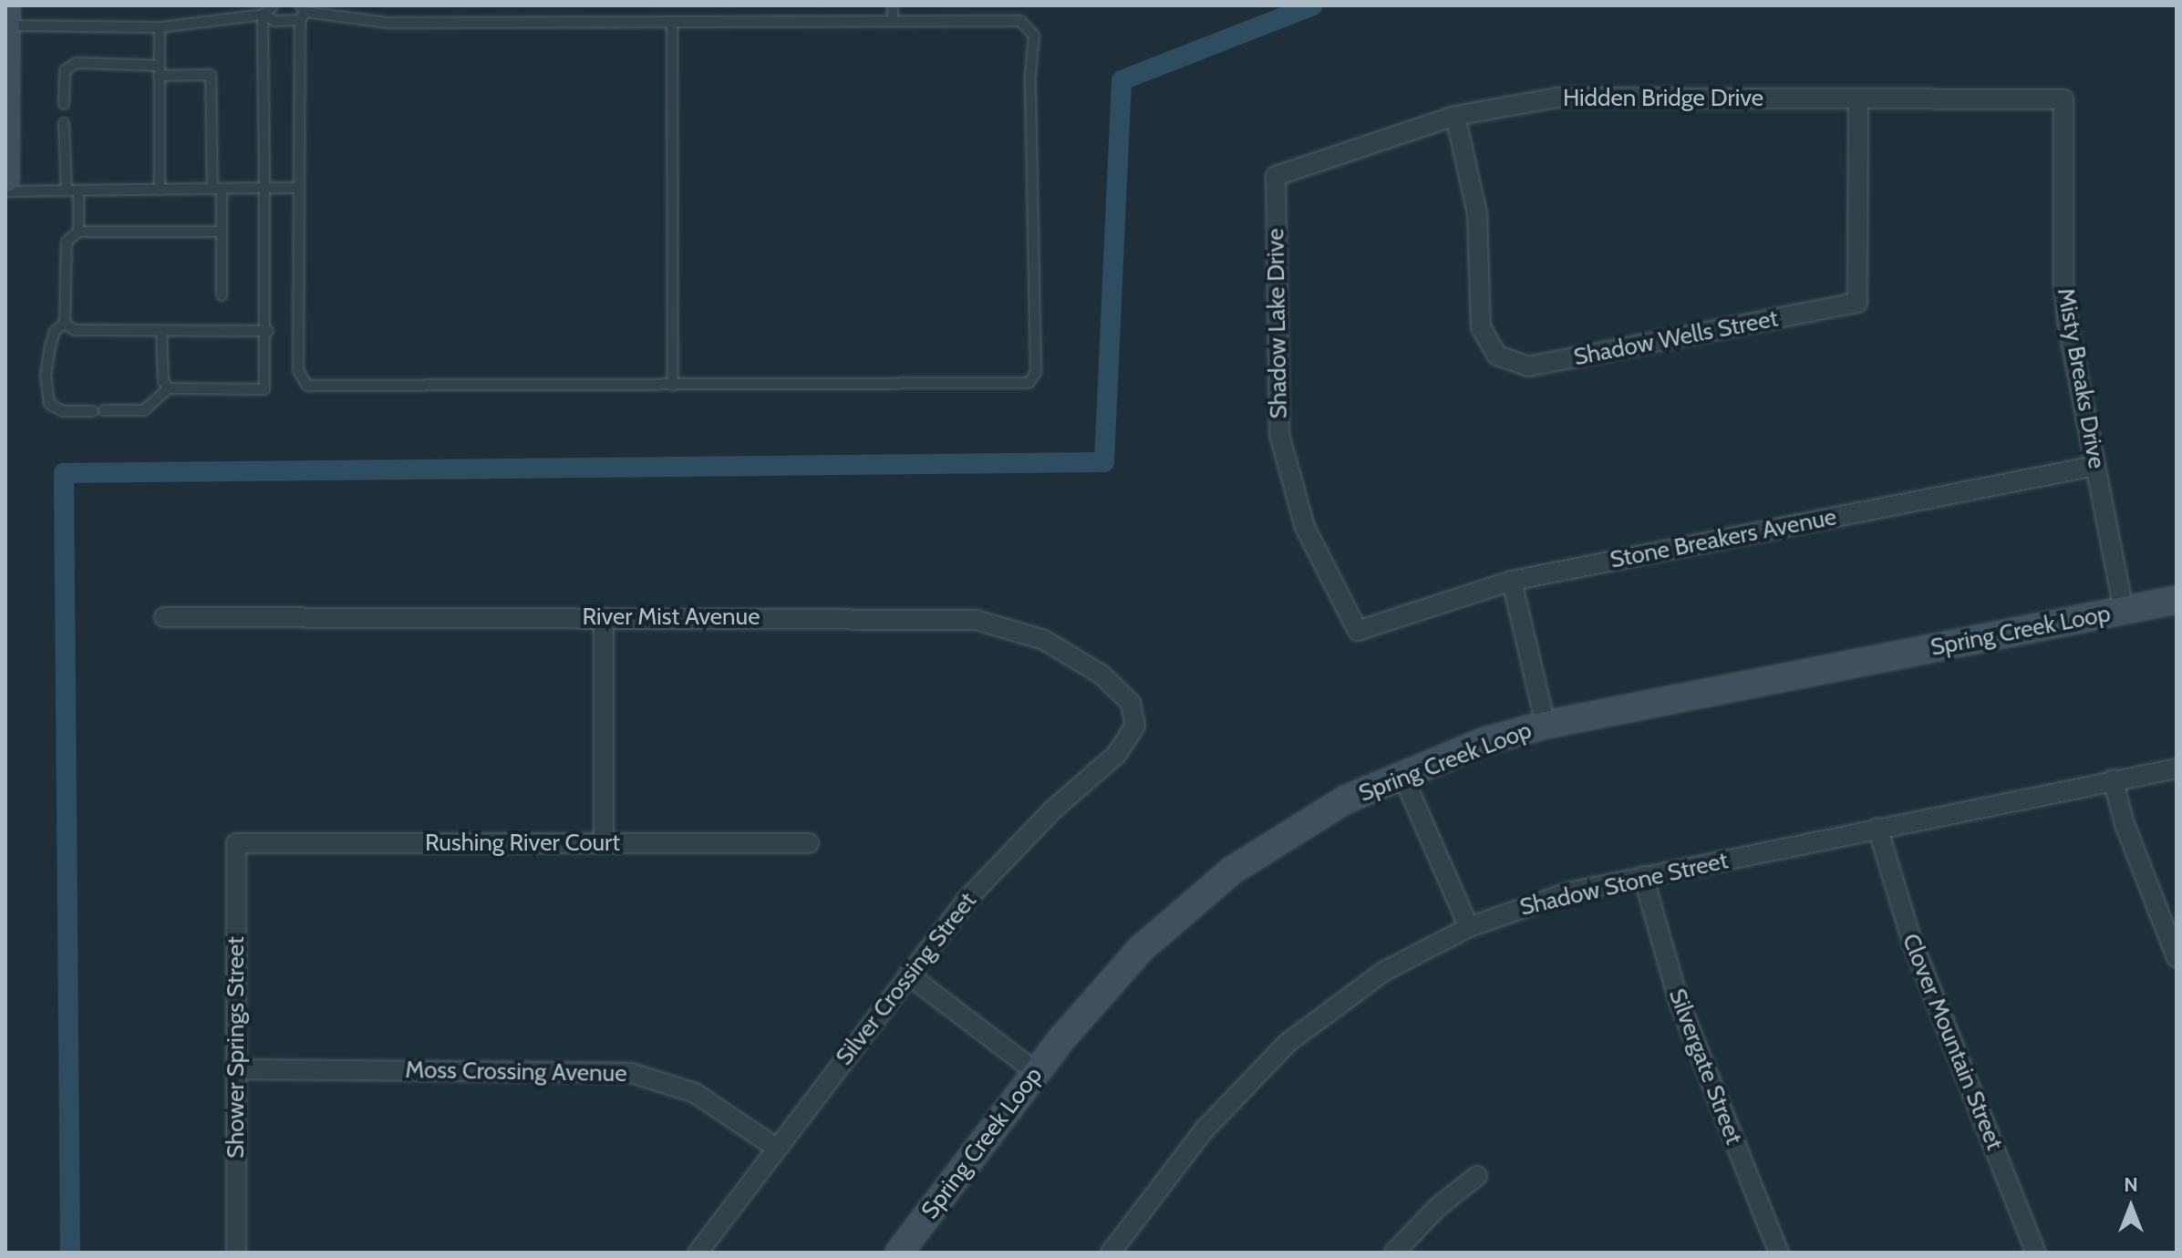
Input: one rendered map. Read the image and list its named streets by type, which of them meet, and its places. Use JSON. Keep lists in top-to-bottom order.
{
  "streets": {
    "street": [
      "Hidden Bridge Drive",
      "Shadow Lake Drive",
      "Shadow Wells Street",
      "Misty Breaks Drive",
      "Stone Breakers Avenue",
      "River Mist Avenue",
      "Spring Creek Loop",
      "Rushing River Court",
      "Shadow Stone Street",
      "Silver Crossing Street",
      "Clover Mountain Street",
      "Shower Springs Street",
      "Silvergate Street",
      "Moss Crossing Avenue"
    ]
  },
  "crossings": [
    ["Hidden Bridge Drive", "Shadow Lake Drive"],
    ["Hidden Bridge Drive", "Shadow Wells Street"],
    ["Hidden Bridge Drive", "Misty Breaks Drive"],
    ["Shadow Lake Drive", "Stone Breakers Avenue"],
    ["Misty Breaks Drive", "Stone Breakers Avenue"],
    ["Misty Breaks Drive", "Spring Creek Loop"],
    ["River Mist Avenue", "Silver Crossing Street"],
    ["Rushing River Court", "Shower Springs Street"],
    ["Shadow Stone Street", "Clover Mountain Street"],
    ["Shadow Stone Street", "Silvergate Street"],
    ["Silver Crossing Street", "Moss Crossing Avenue"],
    ["Shower Springs Street", "Moss Crossing Avenue"]
  ],
  "north": "top"
}
